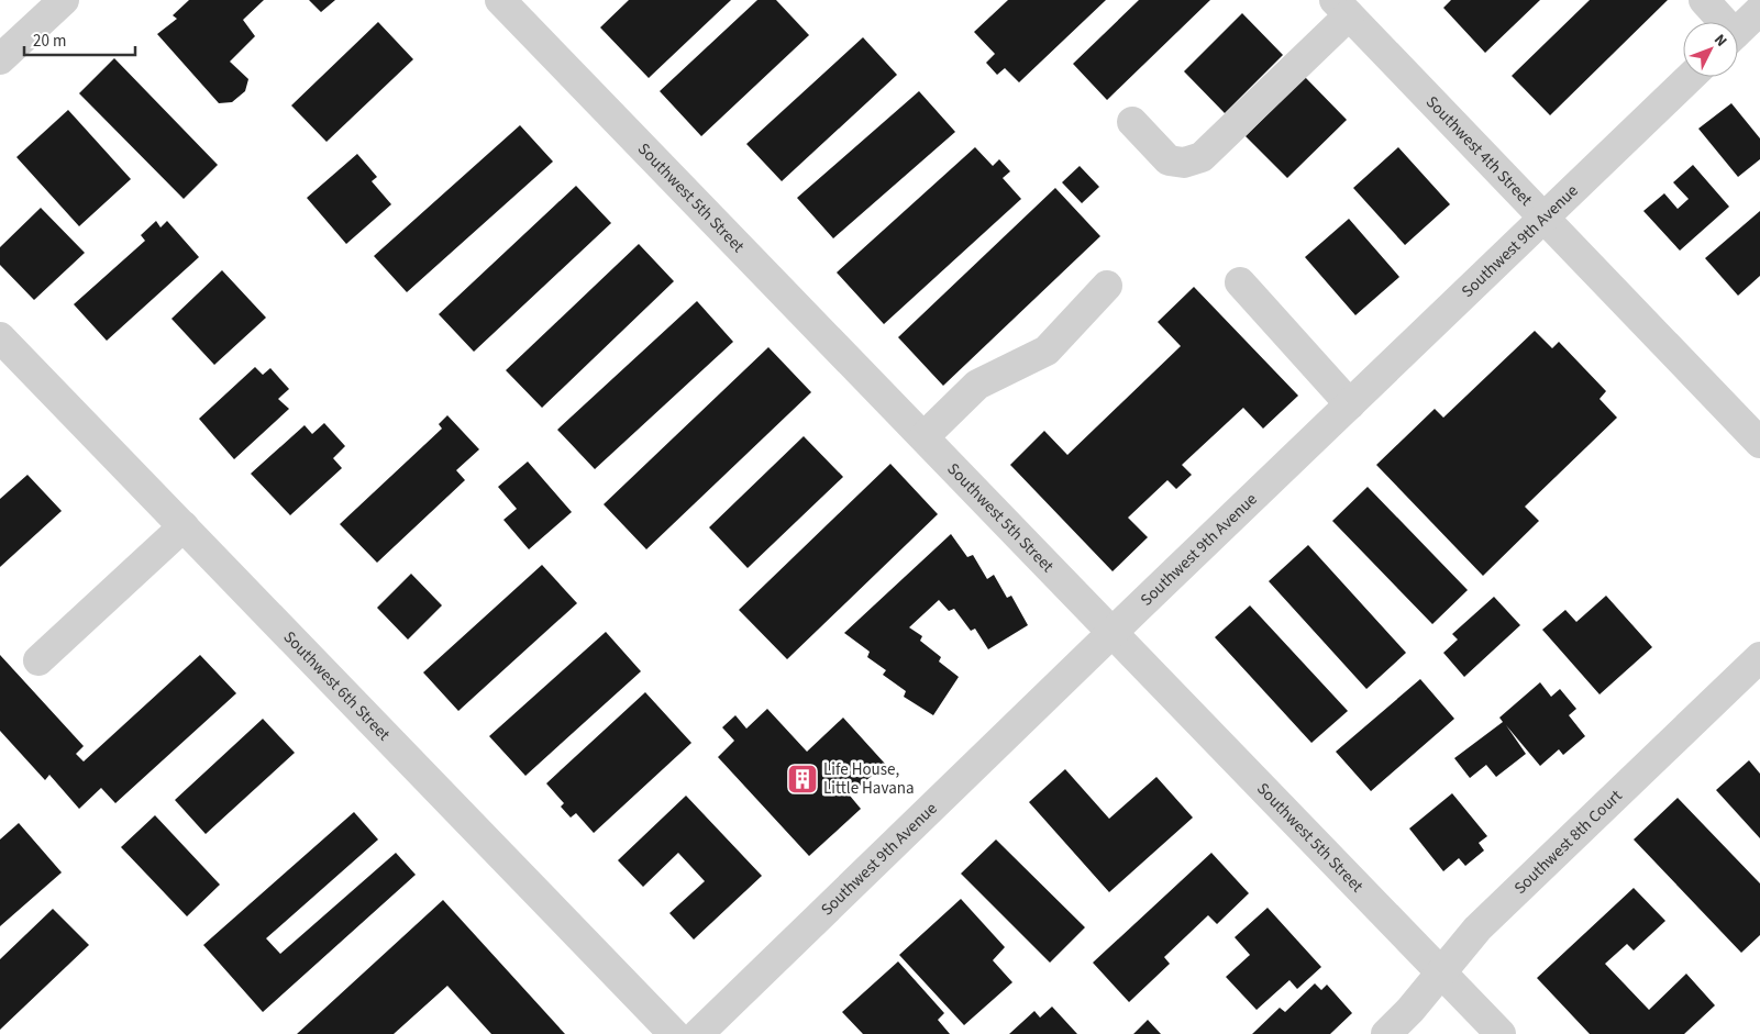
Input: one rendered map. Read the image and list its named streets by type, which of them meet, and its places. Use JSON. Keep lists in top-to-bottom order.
{
  "streets": {
    "street": [
      "Southwest 4th Street",
      "Southwest 5th Street",
      "Southwest 9th Avenue",
      "Southwest 6th Street",
      "Southwest 8th Court"
    ]
  },
  "crossings": [
    ["Southwest 4th Street", "Southwest 9th Avenue"],
    ["Southwest 5th Street", "Southwest 9th Avenue"],
    ["Southwest 5th Street", "Southwest 8th Court"]
  ],
  "places": {
    "building": ["Life House, Little Havana"]
  },
  "scale_bar": "20 m",
  "north": "top right"
}
